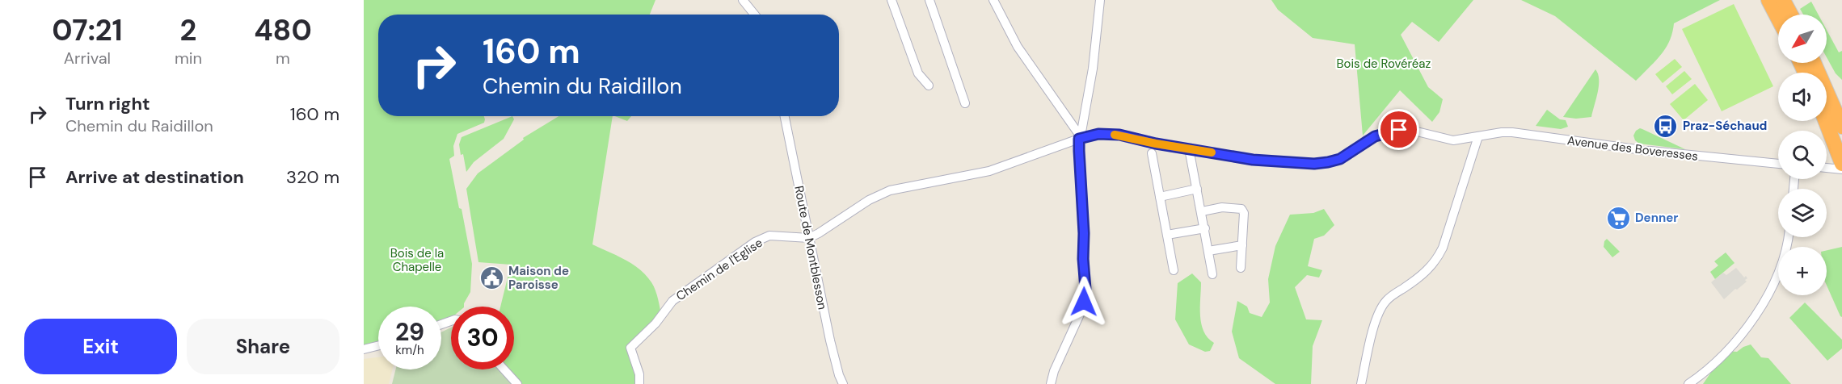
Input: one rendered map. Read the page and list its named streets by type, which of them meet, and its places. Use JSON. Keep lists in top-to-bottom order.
{
  "streets": {
    "street": ["Avenue des Boveresses", "Route de Montblesson", "Chemin de l'Eglise"]
  },
  "crossings": [
    ["Avenue des Boveresses", "Route de Montblesson"],
    ["Avenue des Boveresses", "Chemin de l'Eglise"],
    ["Route de Montblesson", "Chemin de l'Eglise"]
  ],
  "parks": ["Bois de Rovéréaz", "Bois de la Chapelle"],
  "places": {
    "bus stop": ["Praz-Séchaud"],
    "supermarket": ["Denner"],
    "public building": ["Maison de Paroisse"]
  },
  "north": "bottom left",
  "page": {
    "eta": [
      "07:21",
      "Arrival",
      "2",
      "min",
      "480",
      "m"
    ],
    "map_buttons": "+",
    "turn": ["160 m", "Chemin du Raidillon"],
    "list": [
      {
        "name": "Turn right",
        "note": "Chemin du Raidillon",
        "value": "160 m"
      },
      {
        "name": "Arrive at destination",
        "value": "320 m"
      }
    ],
    "speed": "29 km/h",
    "limit": "30",
    "buttons": ["Exit", "Share"]
  }
}
